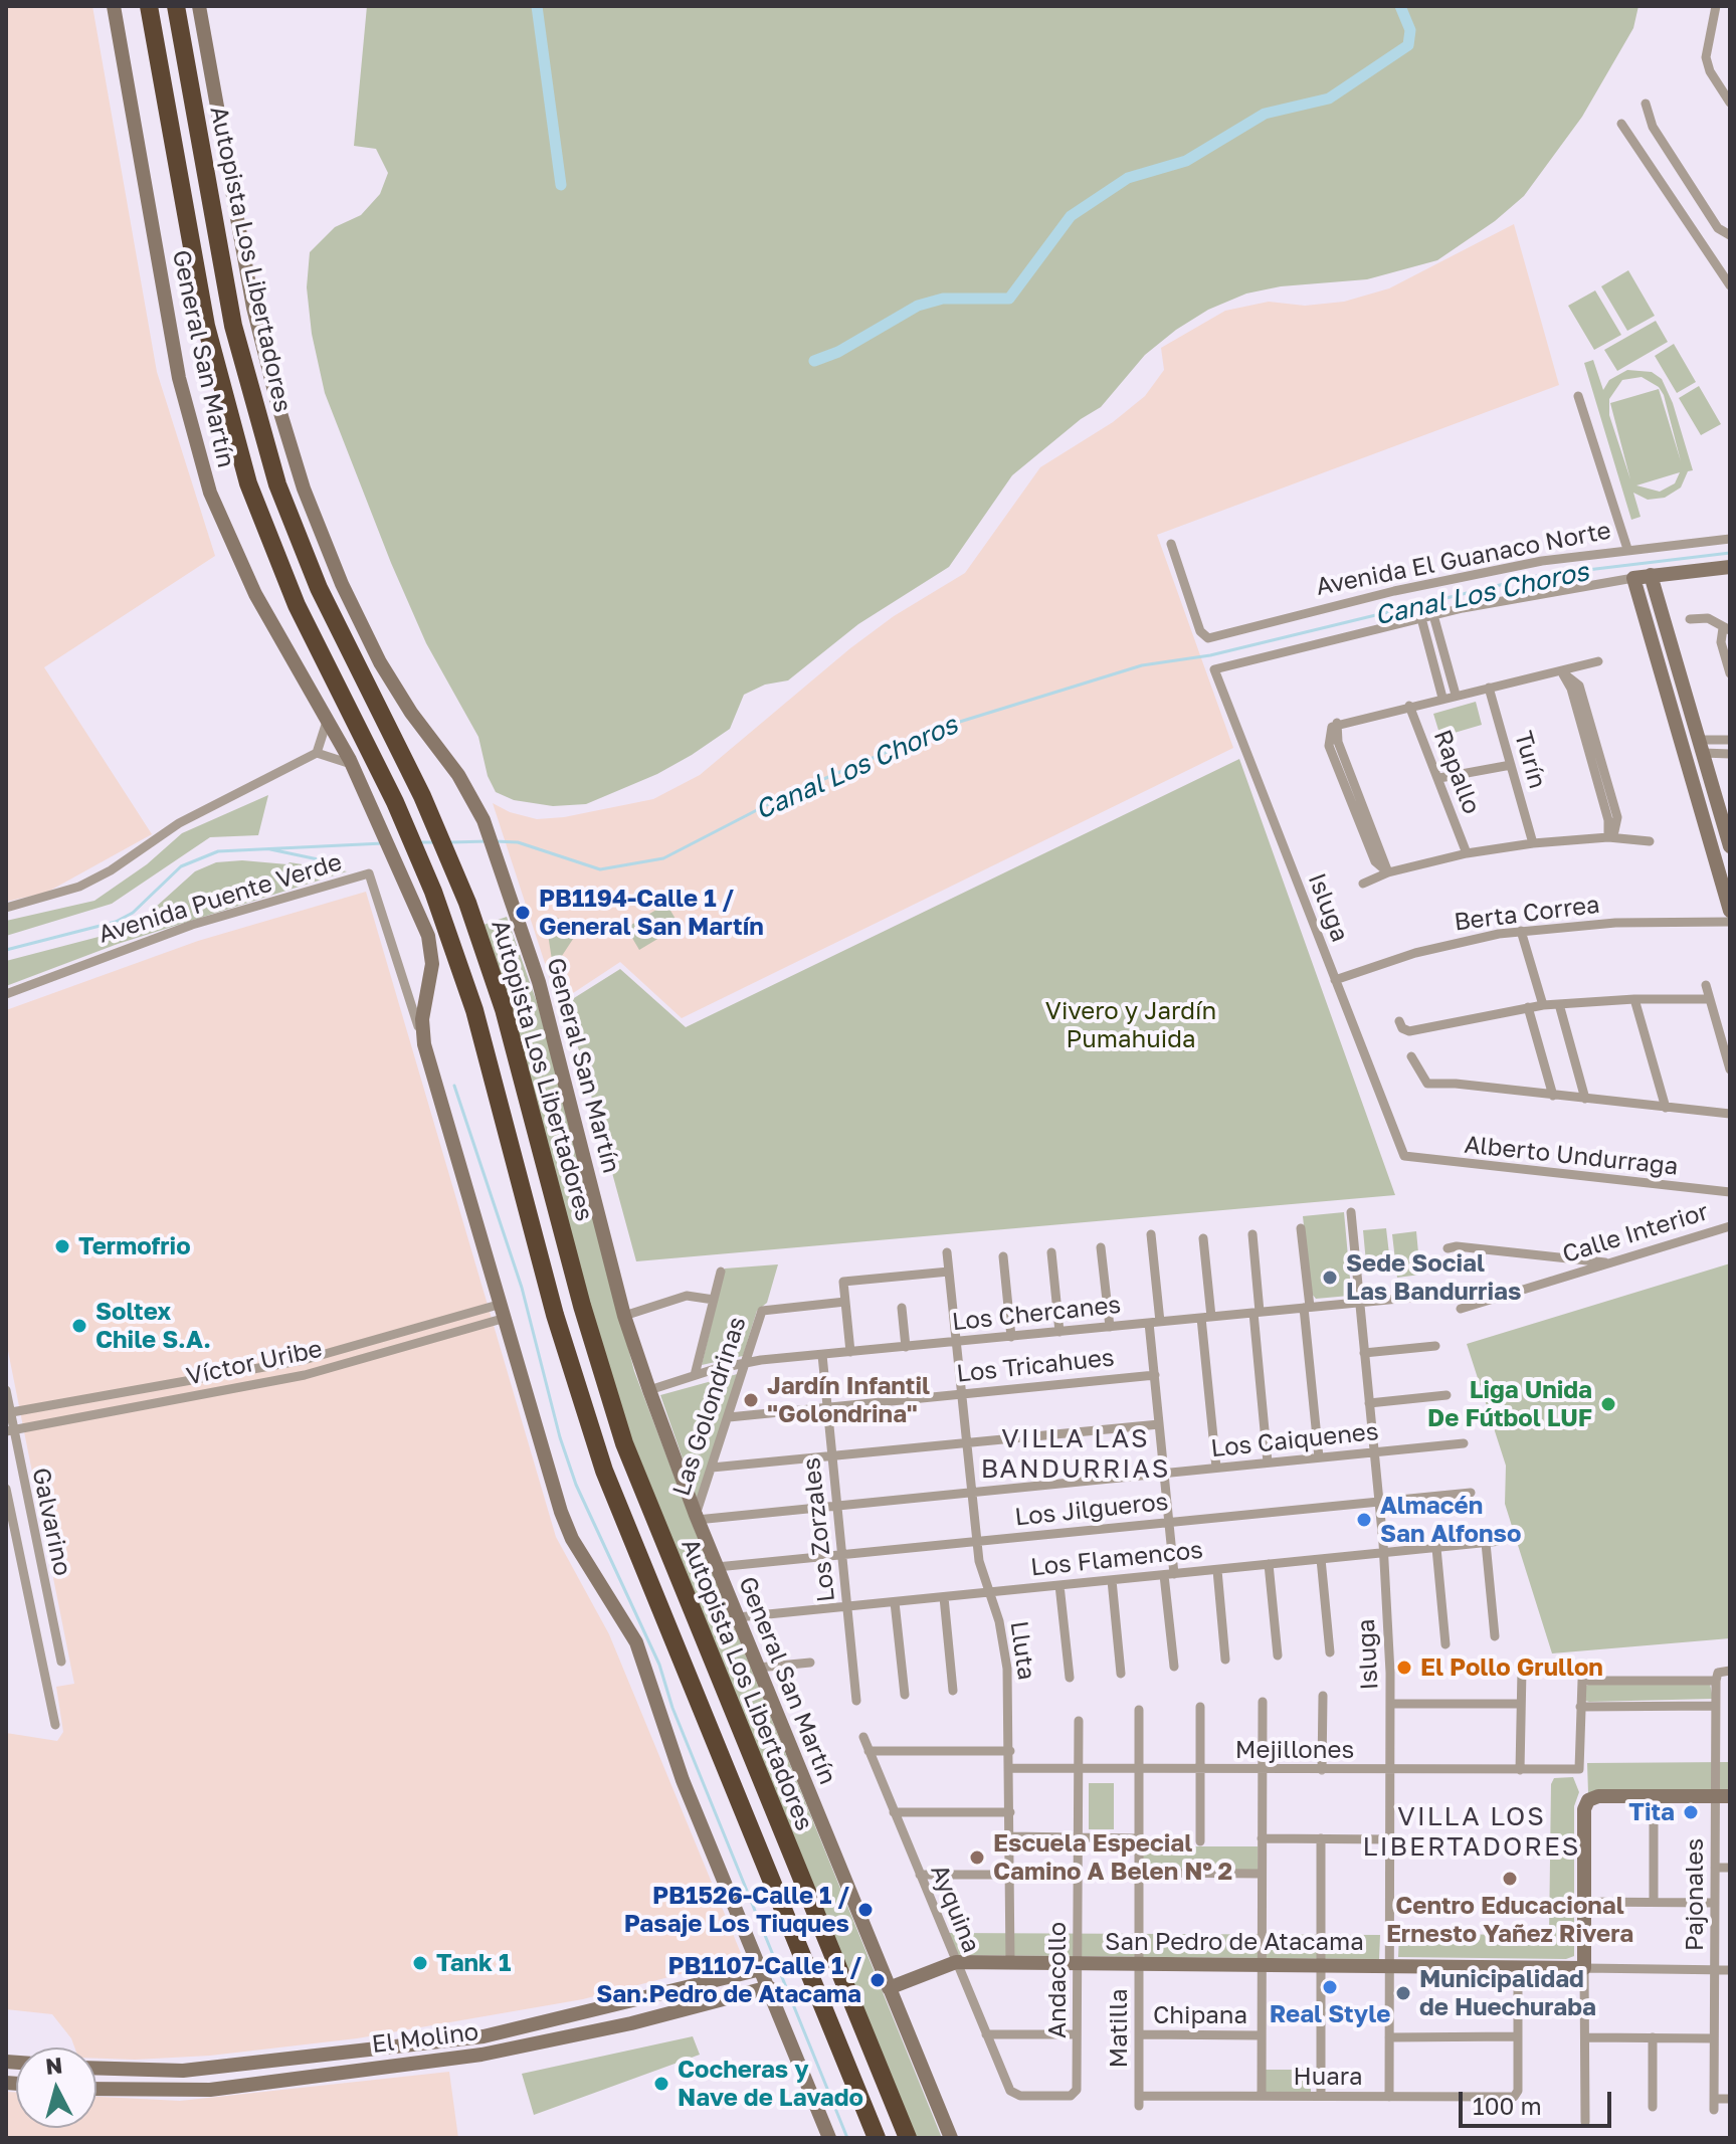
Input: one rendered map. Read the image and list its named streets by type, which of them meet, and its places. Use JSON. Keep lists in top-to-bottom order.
{
  "streets": {
    "highway": ["Autopista Los Libertadores"],
    "street": [
      "General San Martín",
      "Avenida El Guanaco Norte",
      "Turín",
      "Rapallo",
      "Avenida Puente Verde",
      "Isluga",
      "Berta Correa",
      "Alberto Undurraga",
      "Calle Interior",
      "Los Chercanes",
      "Víctor Uribe",
      "Los Tricahues",
      "Las Golondrinas",
      "Los Caiquenes",
      "Los Jilgueros",
      "Galvarino",
      "Los Zorzales",
      "Los Flamencos",
      "Lluta",
      "Mejillones",
      "Pajonales",
      "Ayquina",
      "San Pedro de Atacama",
      "Andacollo",
      "Chipana",
      "Matilla",
      "El Molino",
      "Huara"
    ]
  },
  "crossings": [
    ["General San Martín", "Avenida Puente Verde"],
    ["General San Martín", "Los Chercanes"],
    ["General San Martín", "Víctor Uribe"],
    ["General San Martín", "Las Golondrinas"],
    ["General San Martín", "Los Caiquenes"],
    ["General San Martín", "Los Jilgueros"],
    ["General San Martín", "Los Flamencos"],
    ["General San Martín", "San Pedro de Atacama"],
    ["General San Martín", "El Molino"],
    ["Avenida El Guanaco Norte", "Isluga"],
    ["Isluga", "Berta Correa"],
    ["Isluga", "Alberto Undurraga"],
    ["Isluga", "Los Chercanes"],
    ["Isluga", "Los Caiquenes"],
    ["Isluga", "Los Jilgueros"],
    ["Isluga", "Los Flamencos"],
    ["Isluga", "Mejillones"],
    ["Isluga", "San Pedro de Atacama"],
    ["Isluga", "Huara"],
    ["Los Chercanes", "Las Golondrinas"],
    ["Los Chercanes", "Los Zorzales"],
    ["Los Chercanes", "Lluta"],
    ["Víctor Uribe", "Galvarino"],
    ["Los Tricahues", "Las Golondrinas"],
    ["Los Tricahues", "Los Zorzales"],
    ["Los Tricahues", "Lluta"],
    ["Las Golondrinas", "Los Caiquenes"],
    ["Los Caiquenes", "Los Zorzales"],
    ["Los Caiquenes", "Lluta"],
    ["Los Jilgueros", "Los Zorzales"],
    ["Los Jilgueros", "Lluta"],
    ["Los Zorzales", "Los Flamencos"],
    ["Los Flamencos", "Lluta"],
    ["Lluta", "Mejillones"],
    ["Lluta", "San Pedro de Atacama"],
    ["Mejillones", "Andacollo"],
    ["Mejillones", "Matilla"],
    ["Pajonales", "San Pedro de Atacama"],
    ["Ayquina", "San Pedro de Atacama"],
    ["Ayquina", "Andacollo"],
    ["San Pedro de Atacama", "Andacollo"],
    ["San Pedro de Atacama", "Matilla"],
    ["Chipana", "Matilla"],
    ["Matilla", "Huara"]
  ],
  "districts": ["VILLA LAS BANDURRIAS", "VILLA LOS LIBERTADORES"],
  "water": ["Canal Los Choros"],
  "parks": ["Vivero y Jardín Pumahuida"],
  "places": [
    "PB1194-Calle 1 / General San Martín",
    "Termofrio",
    "Sede Social Las Bandurrias",
    "Soltex Chile S.A.",
    "Jardín Infantil \"Golondrina\"",
    "Liga Unida De Fútbol LUF",
    "Almacén San Alfonso",
    "El Pollo Grullon",
    "Tita",
    "Escuela Especial Camino A Belen Nº 2",
    "Centro Educacional Ernesto Yañez Rivera",
    "PB1526-Calle 1 / Pasaje Los Tiuques",
    "Tank 1",
    "PB1107-Calle 1 / San.Pedro de Atacama",
    "Real Style",
    "Municipalidad de Huechuraba",
    "Cocheras y Nave de Lavado"
  ],
  "scale_bar": "100 m",
  "north": "top"
}
